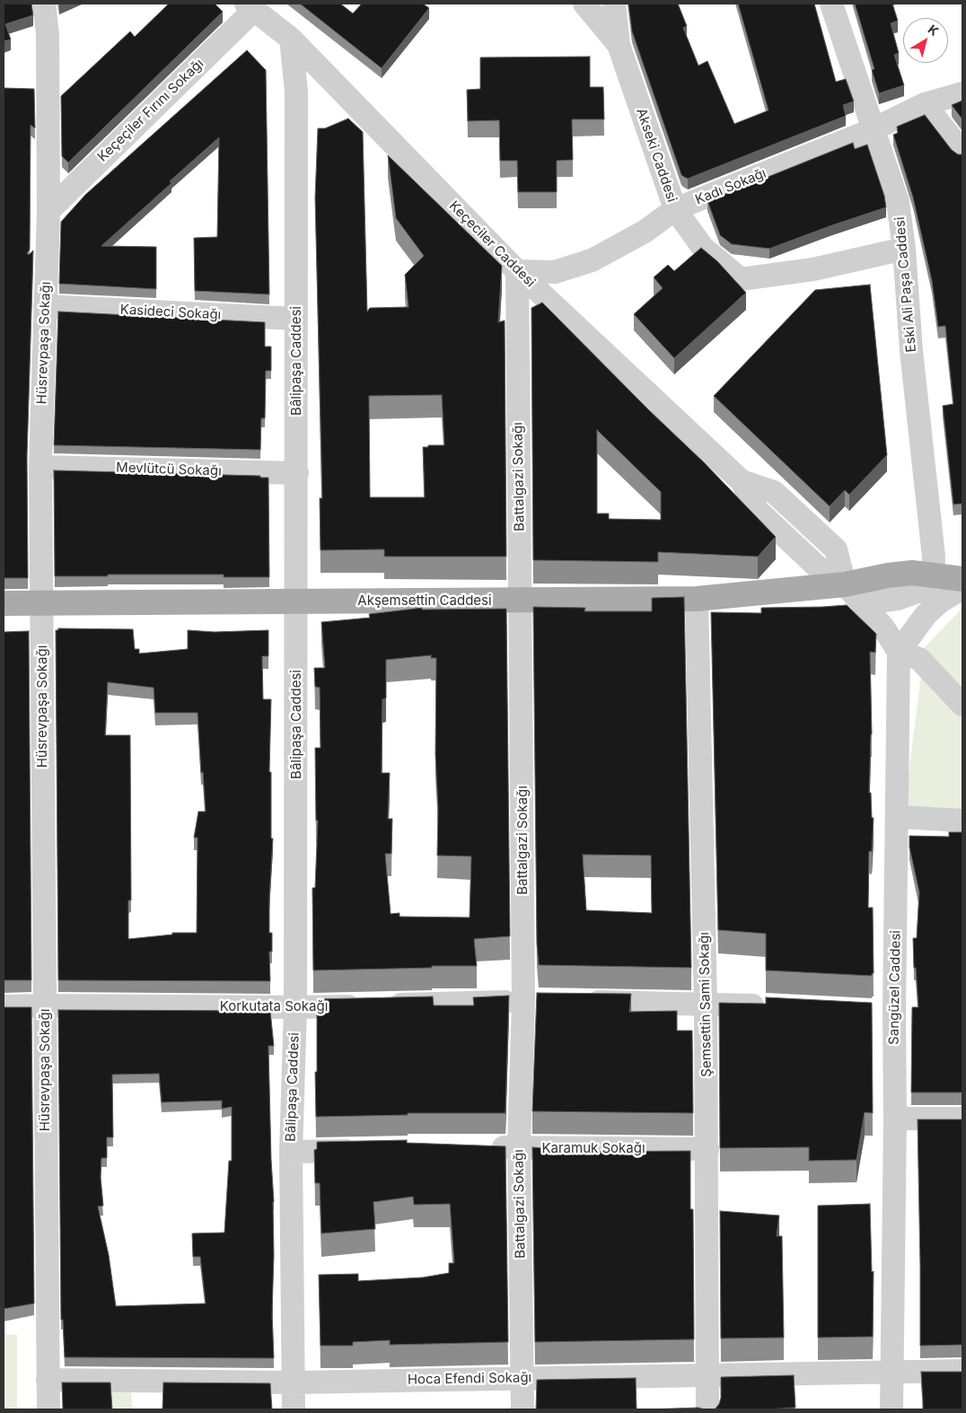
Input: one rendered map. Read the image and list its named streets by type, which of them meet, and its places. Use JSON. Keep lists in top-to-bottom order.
{
  "streets": {
    "main road": ["Akşemsettin Caddesi"],
    "street": [
      "Keçeçiler Fırını Sokağı",
      "Akseki Caddesi",
      "Kadı Sokağı",
      "Keçeciler Caddesi",
      "Eski Ali Paşa Caddesi",
      "Kasideci Sokağı",
      "Hüsrevpaşa Sokağı",
      "Bâlipaşa Caddesi",
      "Mevlütcü Sokağı",
      "Battalgazi Sokağı",
      "Sangüzel Caddesi",
      "Şemsettin Sami Sokağı",
      "Korkutata Sokağı",
      "Karamuk Sokağı",
      "Hoca Efendi Sokağı"
    ]
  },
  "crossings": [
    ["Keçeçiler Fırını Sokağı", "Keçeciler Caddesi"],
    ["Keçeçiler Fırını Sokağı", "Hüsrevpaşa Sokağı"],
    ["Akseki Caddesi", "Kadı Sokağı"],
    ["Akseki Caddesi", "Eski Ali Paşa Caddesi"],
    ["Kadı Sokağı", "Keçeciler Caddesi"],
    ["Kadı Sokağı", "Eski Ali Paşa Caddesi"],
    ["Kadı Sokağı", "Battalgazi Sokağı"],
    ["Keçeciler Caddesi", "Bâlipaşa Caddesi"],
    ["Keçeciler Caddesi", "Battalgazi Sokağı"],
    ["Keçeciler Caddesi", "Akşemsettin Caddesi"],
    ["Eski Ali Paşa Caddesi", "Akşemsettin Caddesi"],
    ["Kasideci Sokağı", "Hüsrevpaşa Sokağı"],
    ["Kasideci Sokağı", "Bâlipaşa Caddesi"],
    ["Hüsrevpaşa Sokağı", "Mevlütcü Sokağı"],
    ["Hüsrevpaşa Sokağı", "Akşemsettin Caddesi"],
    ["Hüsrevpaşa Sokağı", "Korkutata Sokağı"],
    ["Hüsrevpaşa Sokağı", "Hoca Efendi Sokağı"],
    ["Bâlipaşa Caddesi", "Mevlütcü Sokağı"],
    ["Bâlipaşa Caddesi", "Akşemsettin Caddesi"],
    ["Bâlipaşa Caddesi", "Korkutata Sokağı"],
    ["Bâlipaşa Caddesi", "Hoca Efendi Sokağı"],
    ["Battalgazi Sokağı", "Akşemsettin Caddesi"],
    ["Battalgazi Sokağı", "Korkutata Sokağı"],
    ["Battalgazi Sokağı", "Karamuk Sokağı"],
    ["Battalgazi Sokağı", "Hoca Efendi Sokağı"],
    ["Akşemsettin Caddesi", "Şemsettin Sami Sokağı"],
    ["Sangüzel Caddesi", "Hoca Efendi Sokağı"],
    ["Şemsettin Sami Sokağı", "Karamuk Sokağı"],
    ["Şemsettin Sami Sokağı", "Hoca Efendi Sokağı"]
  ],
  "north": "top right"
}
